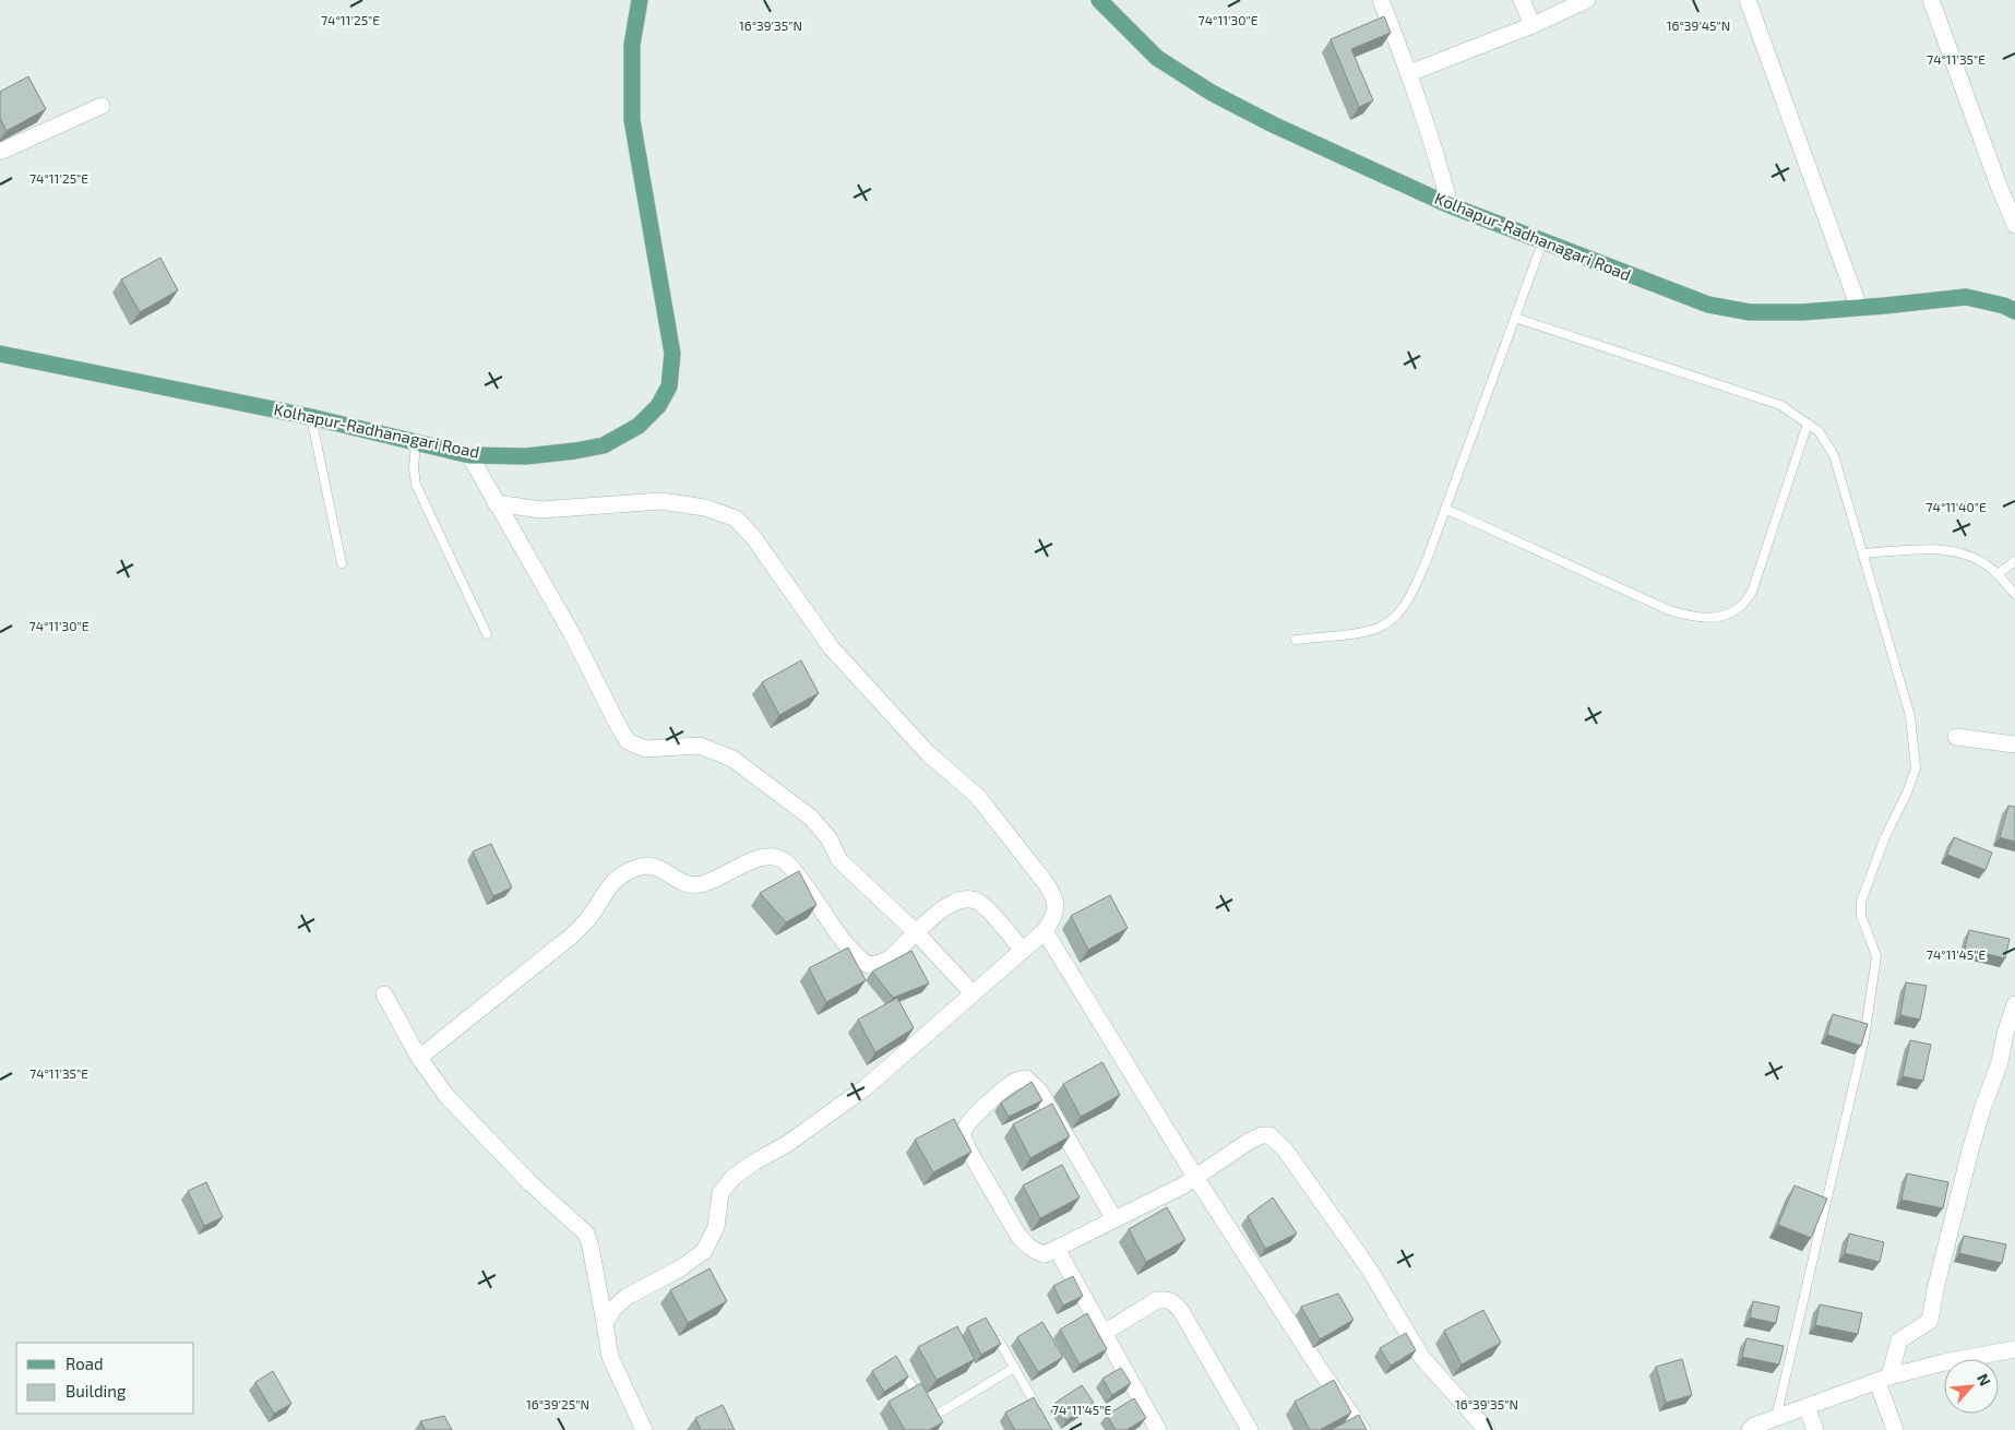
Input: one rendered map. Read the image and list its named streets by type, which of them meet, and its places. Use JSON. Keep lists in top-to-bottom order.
{
  "streets": {
    "main road": ["Kolhapur-Radhanagari Road"]
  },
  "legend": ["Road", "Building"],
  "north": "top right",
  "coordinates": [
    "74°11'25\"E",
    "74°11'30\"E",
    "16°39'35\"N",
    "16°39'45\"N",
    "74°11'35\"E",
    "74°11'40\"E",
    "74°11'45\"E",
    "16°39'25\"N"
  ]
}
